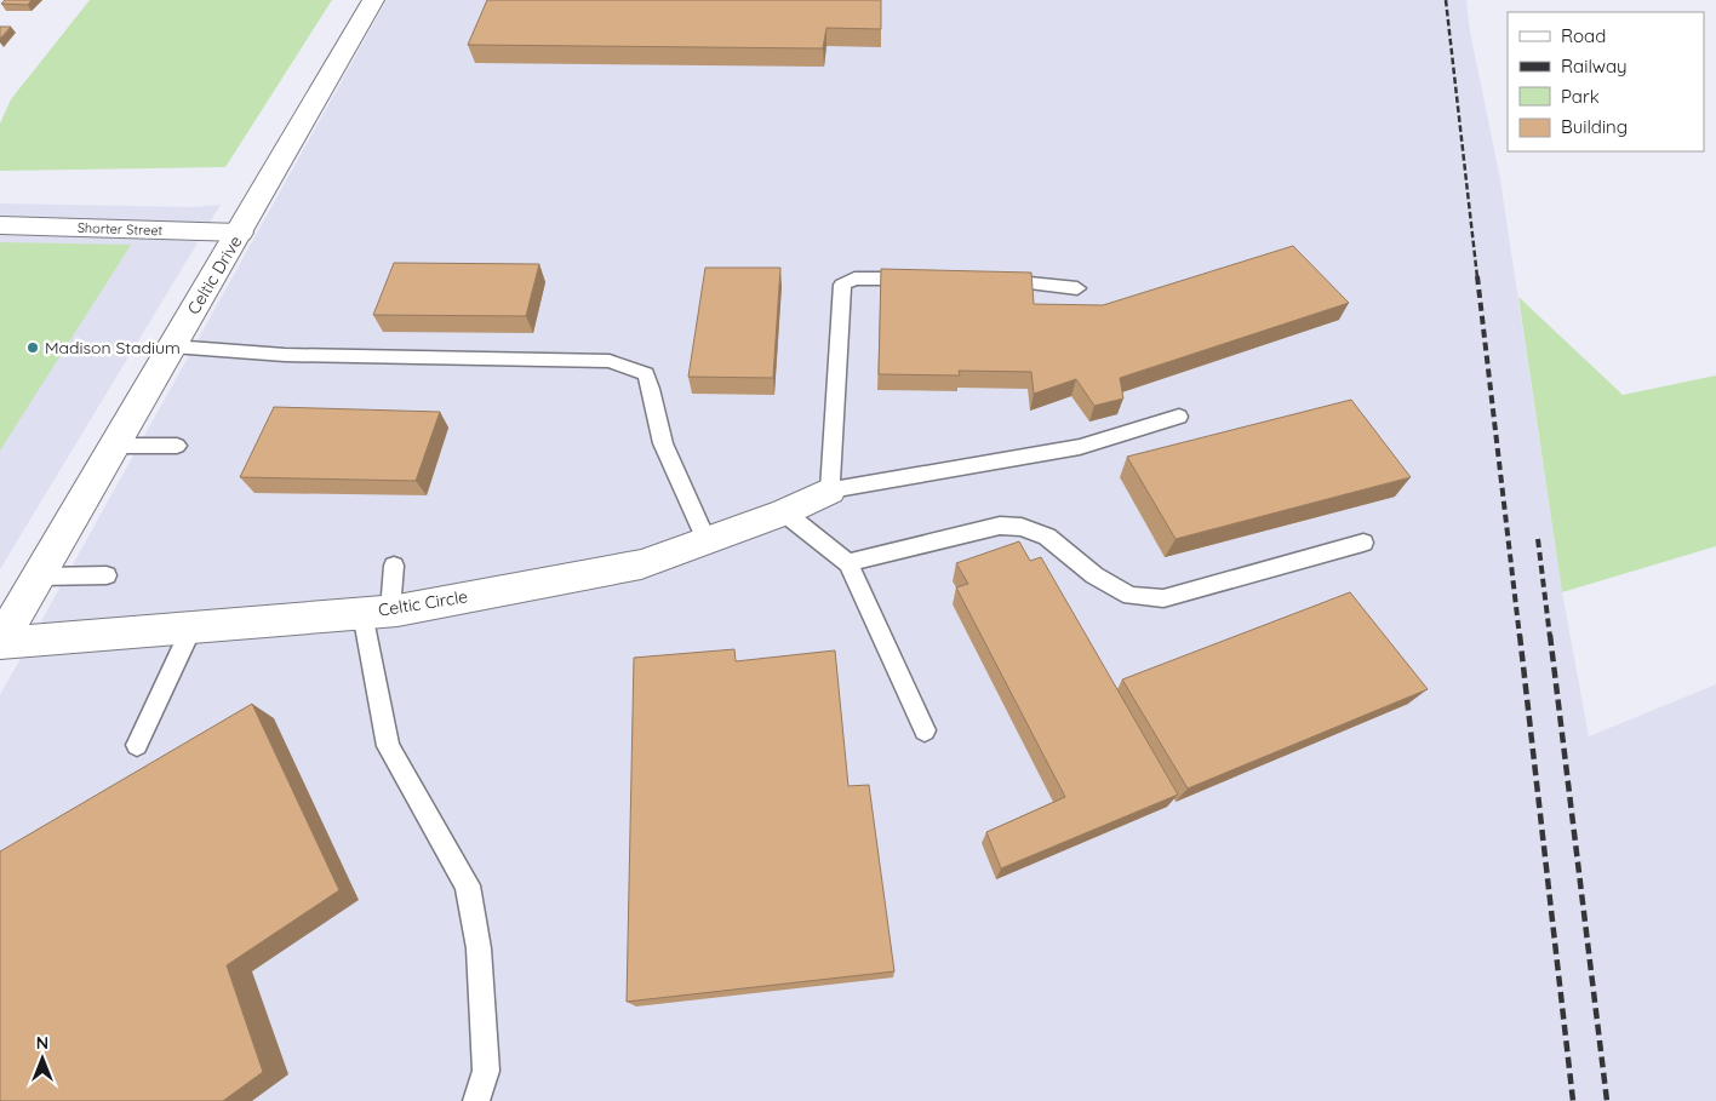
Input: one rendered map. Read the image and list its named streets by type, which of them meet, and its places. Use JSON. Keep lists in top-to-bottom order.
{
  "streets": {
    "street": ["Shorter Street", "Celtic Drive", "Celtic Circle"]
  },
  "crossings": [
    ["Shorter Street", "Celtic Drive"],
    ["Celtic Drive", "Celtic Circle"]
  ],
  "places": ["Madison Stadium"],
  "legend": [
    "Road",
    "Railway",
    "Park",
    "Building"
  ],
  "north": "top"
}
